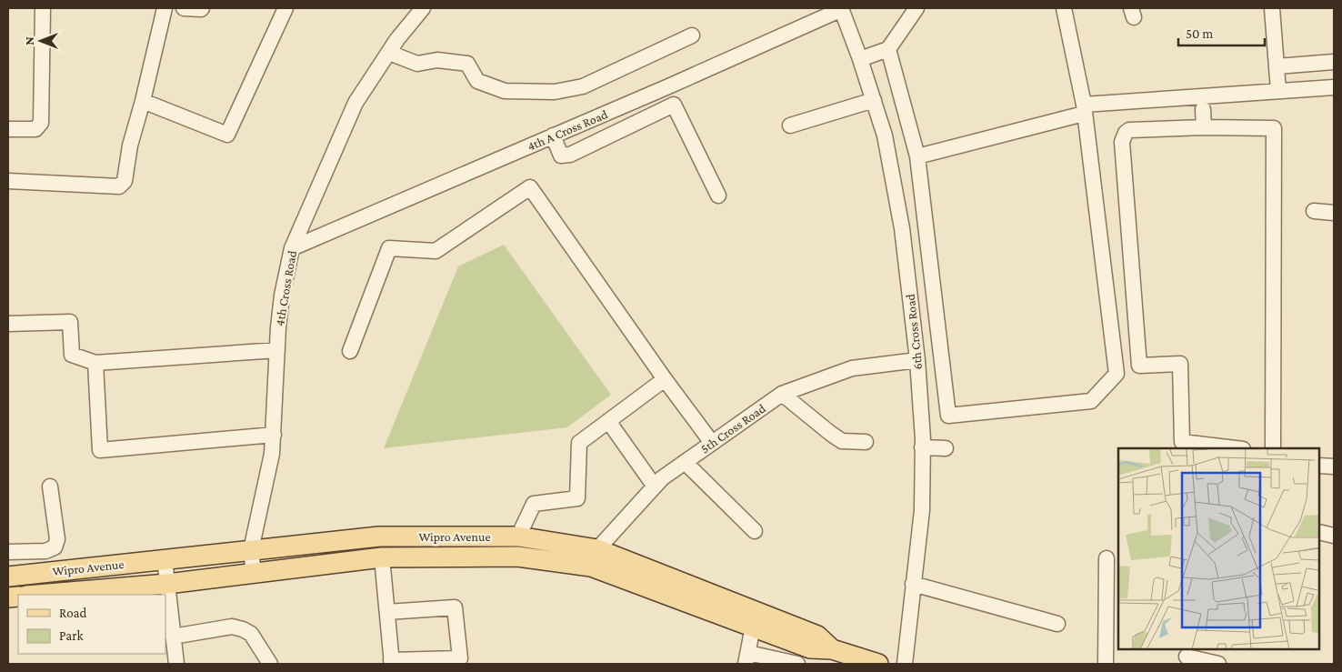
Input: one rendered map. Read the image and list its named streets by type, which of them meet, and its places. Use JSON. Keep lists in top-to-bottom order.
{
  "streets": {
    "main road": ["Wipro Avenue"],
    "street": [
      "4th A Cross Road",
      "4th Cross Road",
      "6th Cross Road",
      "5th Cross Road"
    ]
  },
  "crossings": [
    ["4th A Cross Road", "4th Cross Road"],
    ["4th A Cross Road", "6th Cross Road"],
    ["4th Cross Road", "Wipro Avenue"],
    ["6th Cross Road", "5th Cross Road"],
    ["5th Cross Road", "Wipro Avenue"]
  ],
  "legend": ["Road", "Park"],
  "scale_bar": "50 m",
  "north": "left"
}
